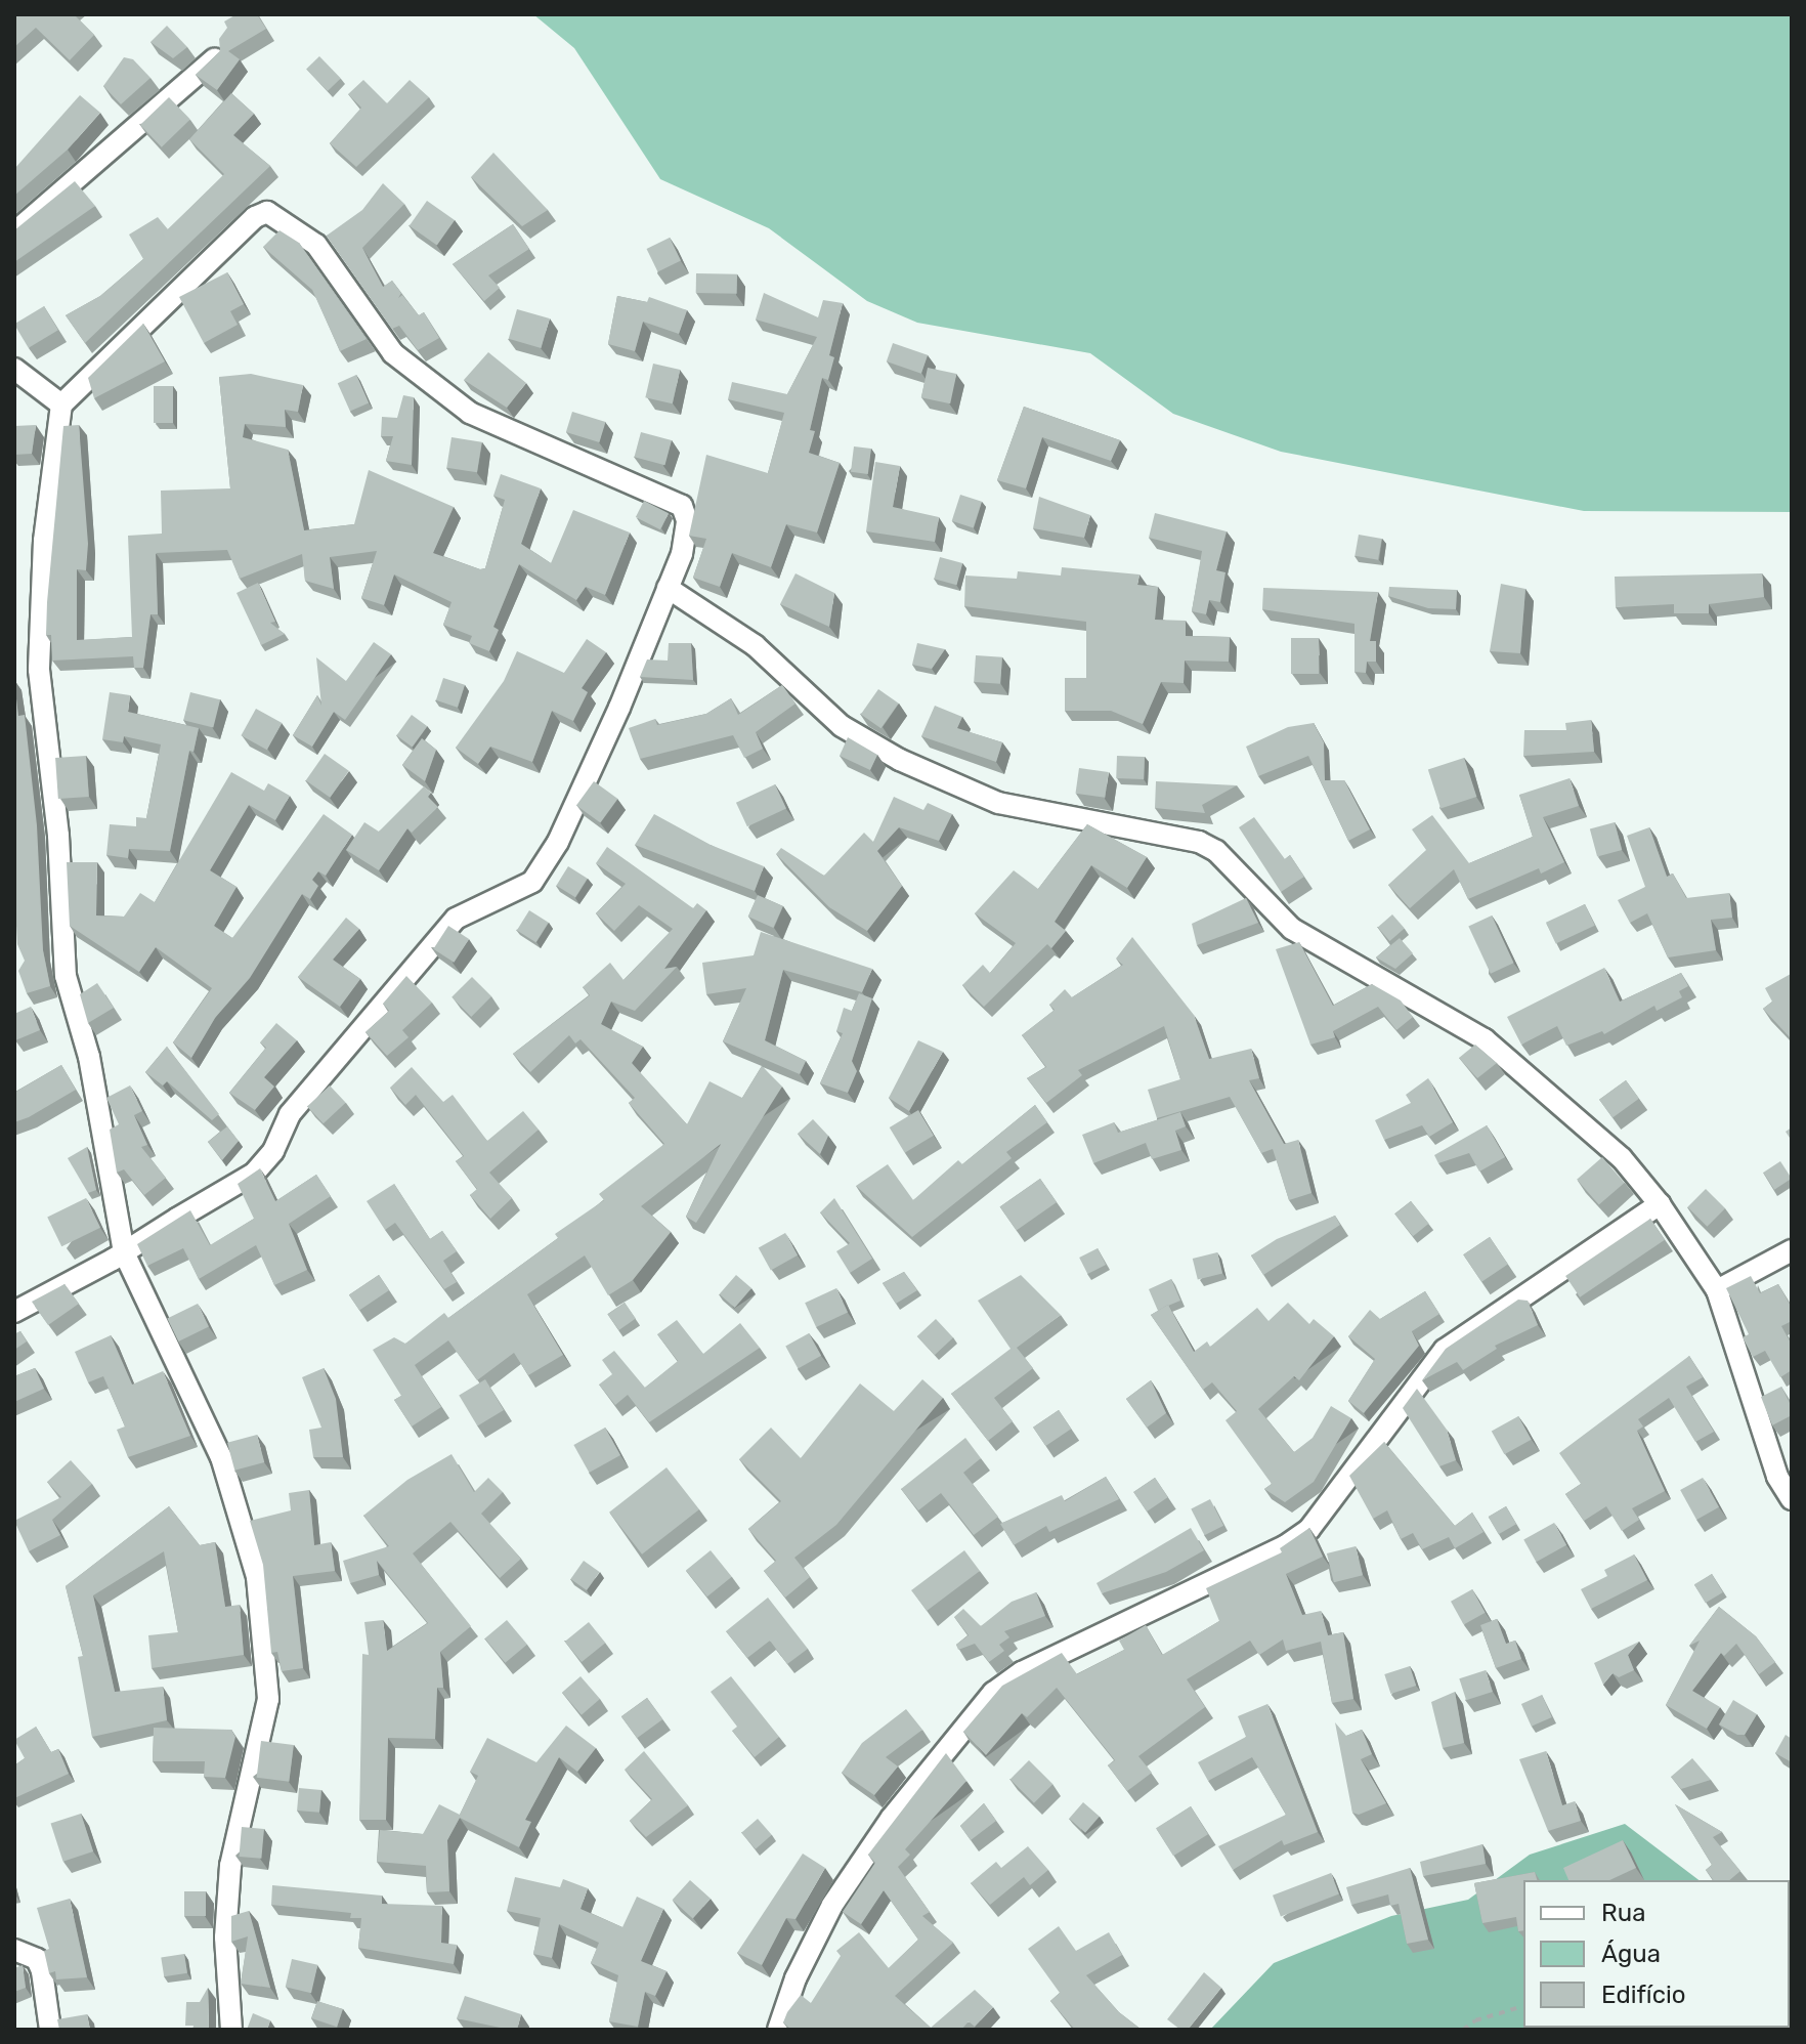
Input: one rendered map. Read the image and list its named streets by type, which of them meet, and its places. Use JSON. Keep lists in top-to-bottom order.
{
  "legend": ["Rua", "Água", "Edifício"]
}
